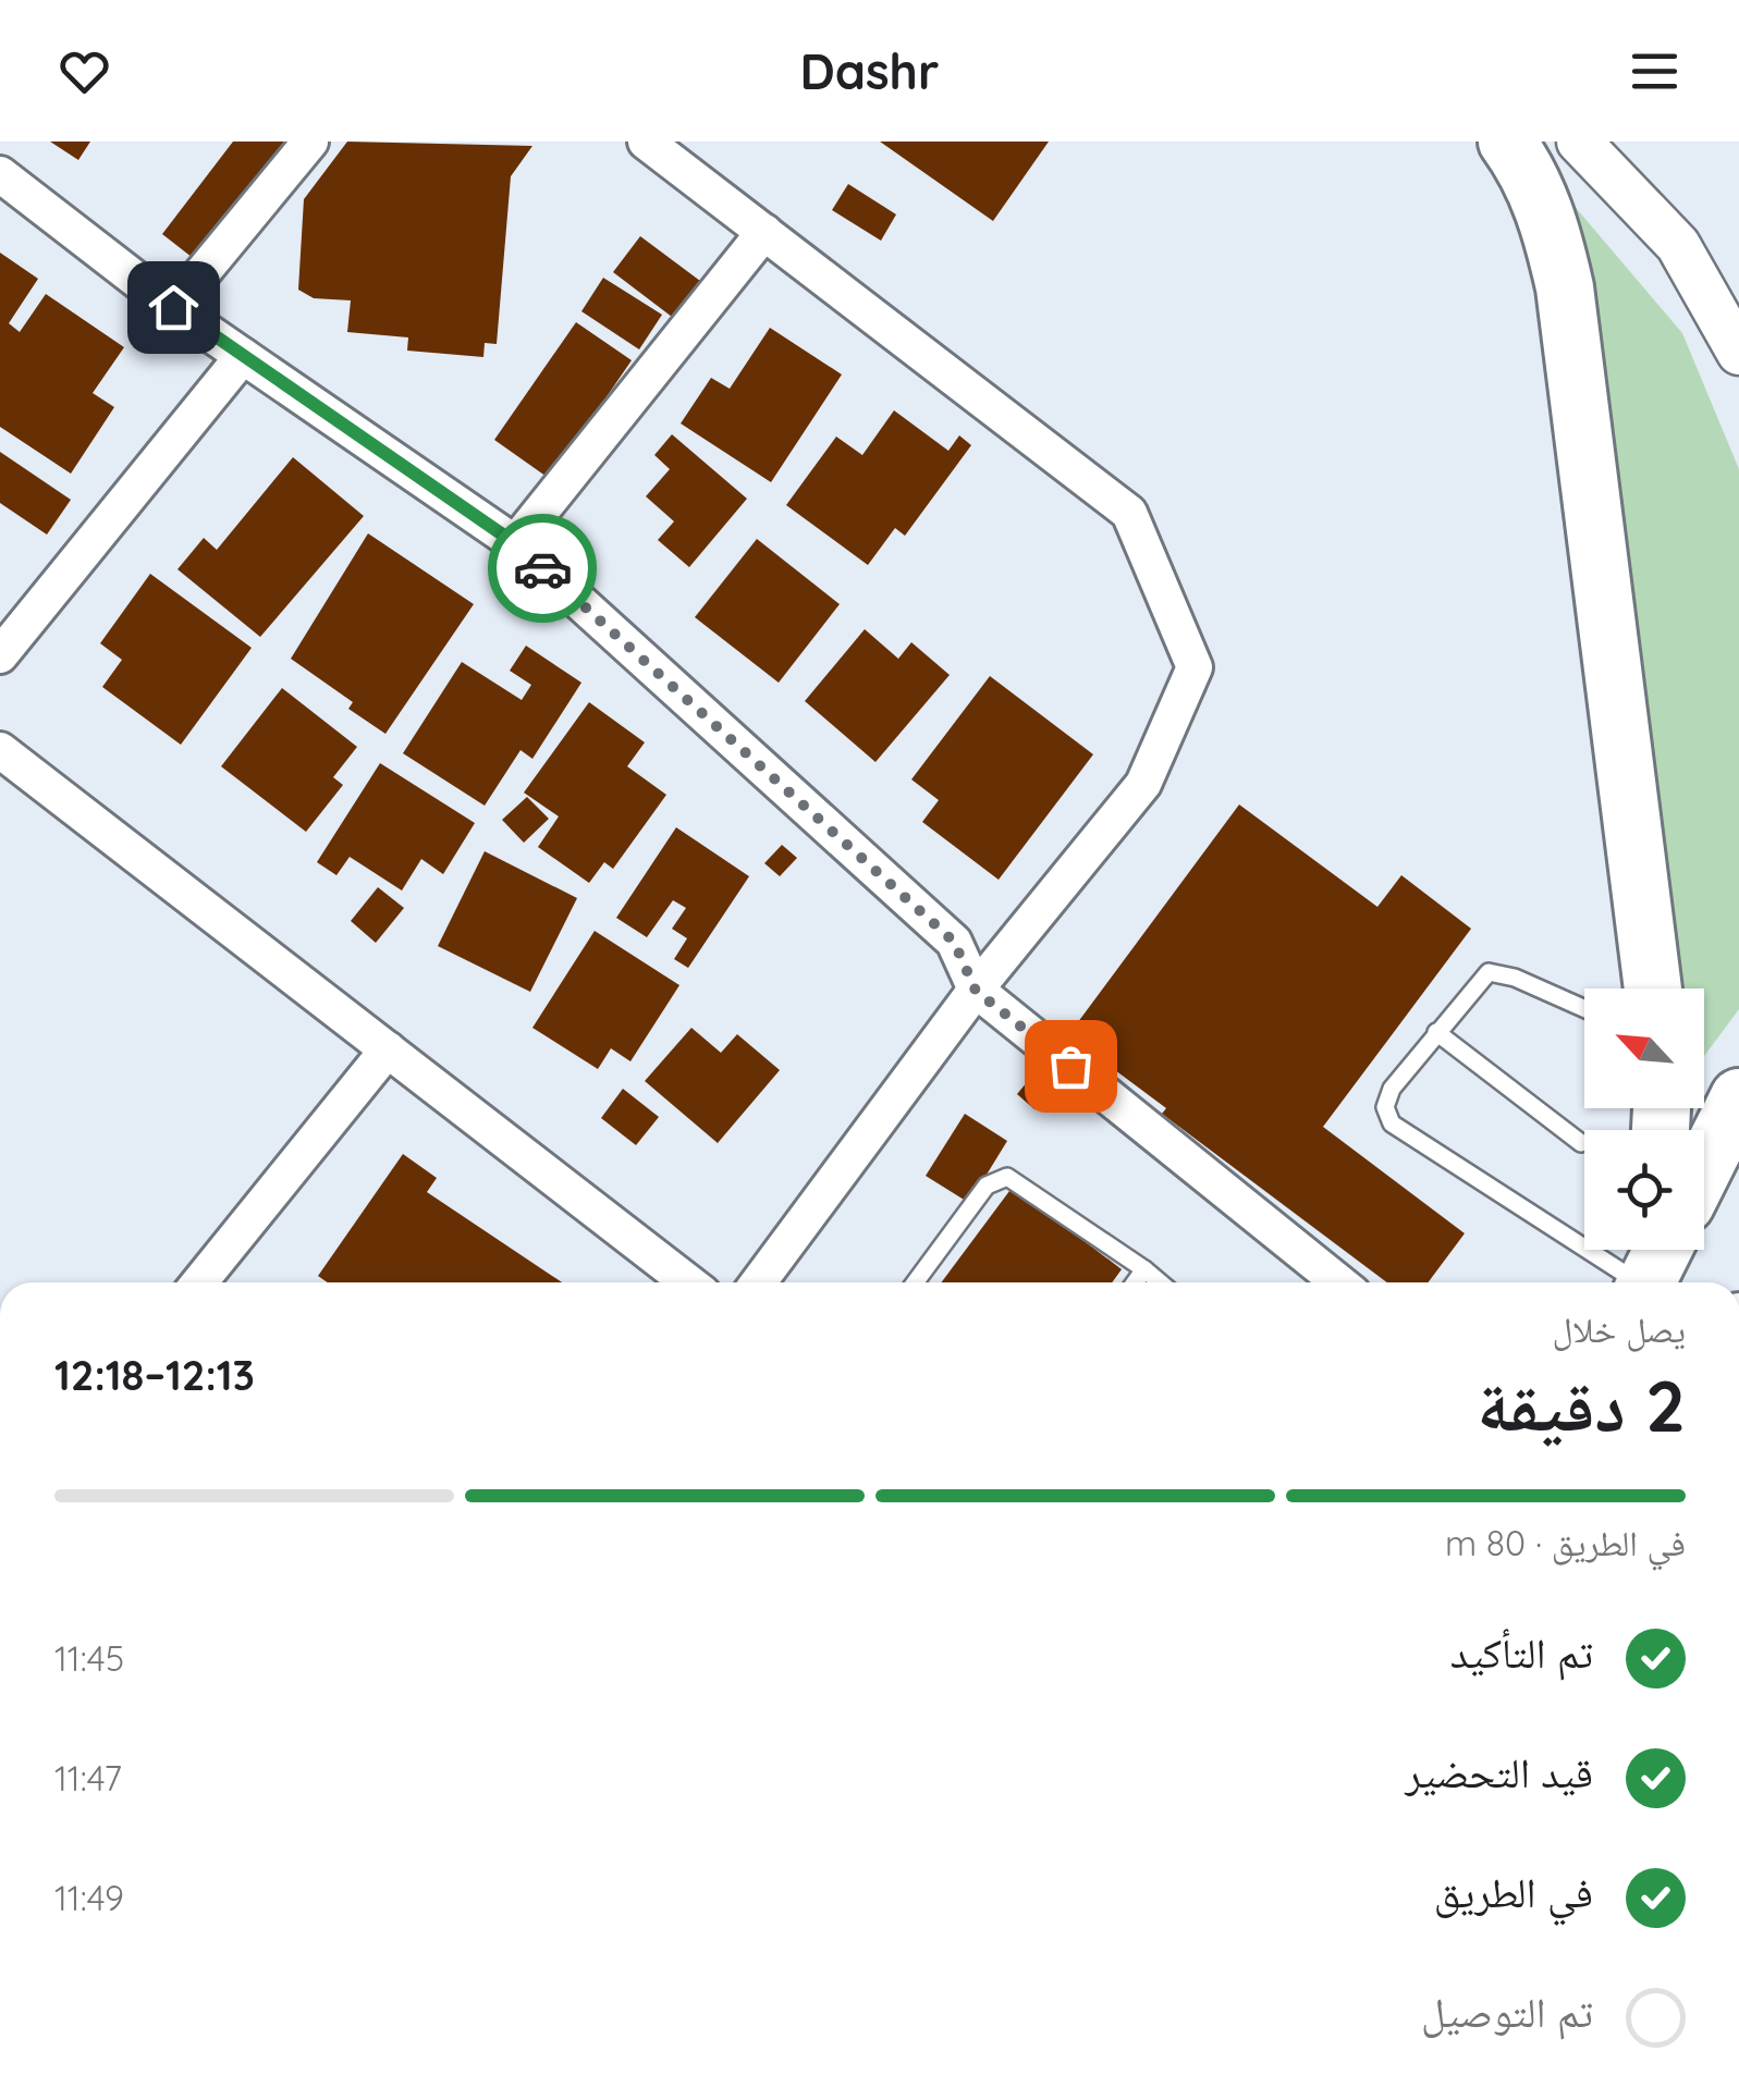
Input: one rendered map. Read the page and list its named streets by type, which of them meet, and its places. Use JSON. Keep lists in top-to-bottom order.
{
  "north": "top left",
  "page": {
    "header": "Dashr",
    "heading": ["2 دقيقة", "يصل خلال", "12:13–12:18"],
    "bar": "في الطريق · 80 m",
    "list": [
      ["تم التأكيد", "11:45"],
      ["قيد التحضير", "11:47"],
      ["في الطريق", "11:49"],
      "تم التوصيل"
    ]
  }
}
